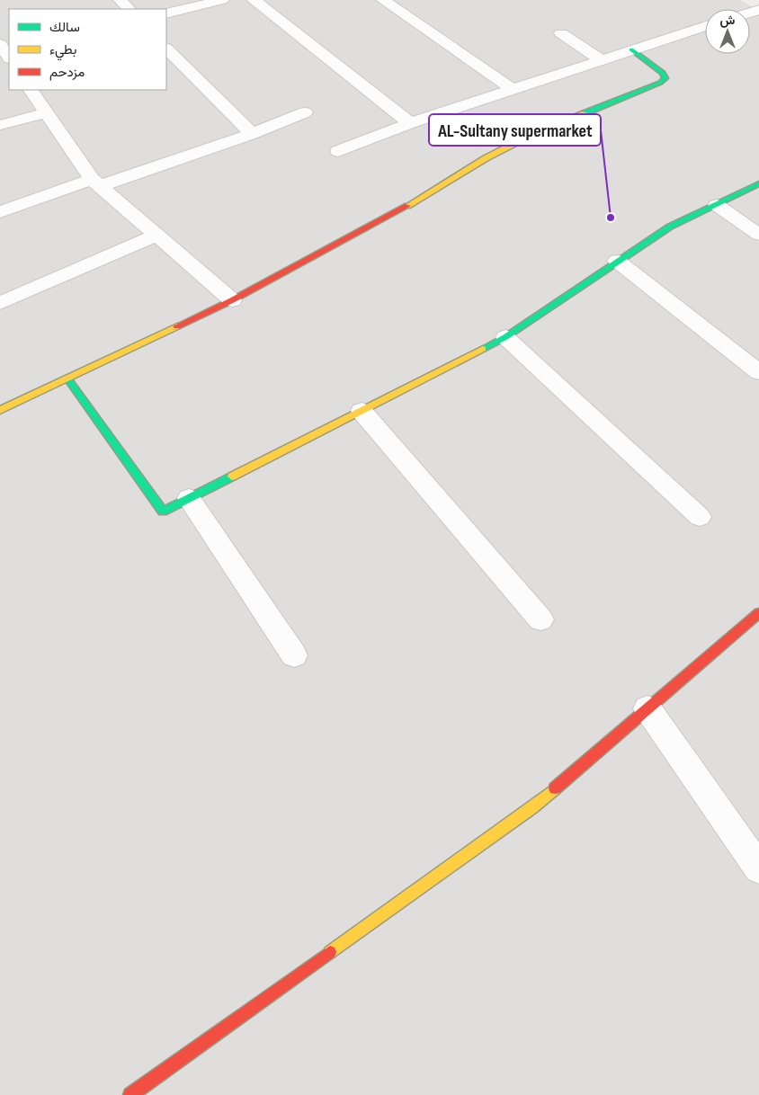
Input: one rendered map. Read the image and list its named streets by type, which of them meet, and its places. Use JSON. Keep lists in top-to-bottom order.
{
  "places": ["AL-Sultany supermarket"],
  "legend": ["سالك", "بطيء", "مزدحم"],
  "north": "top"
}
